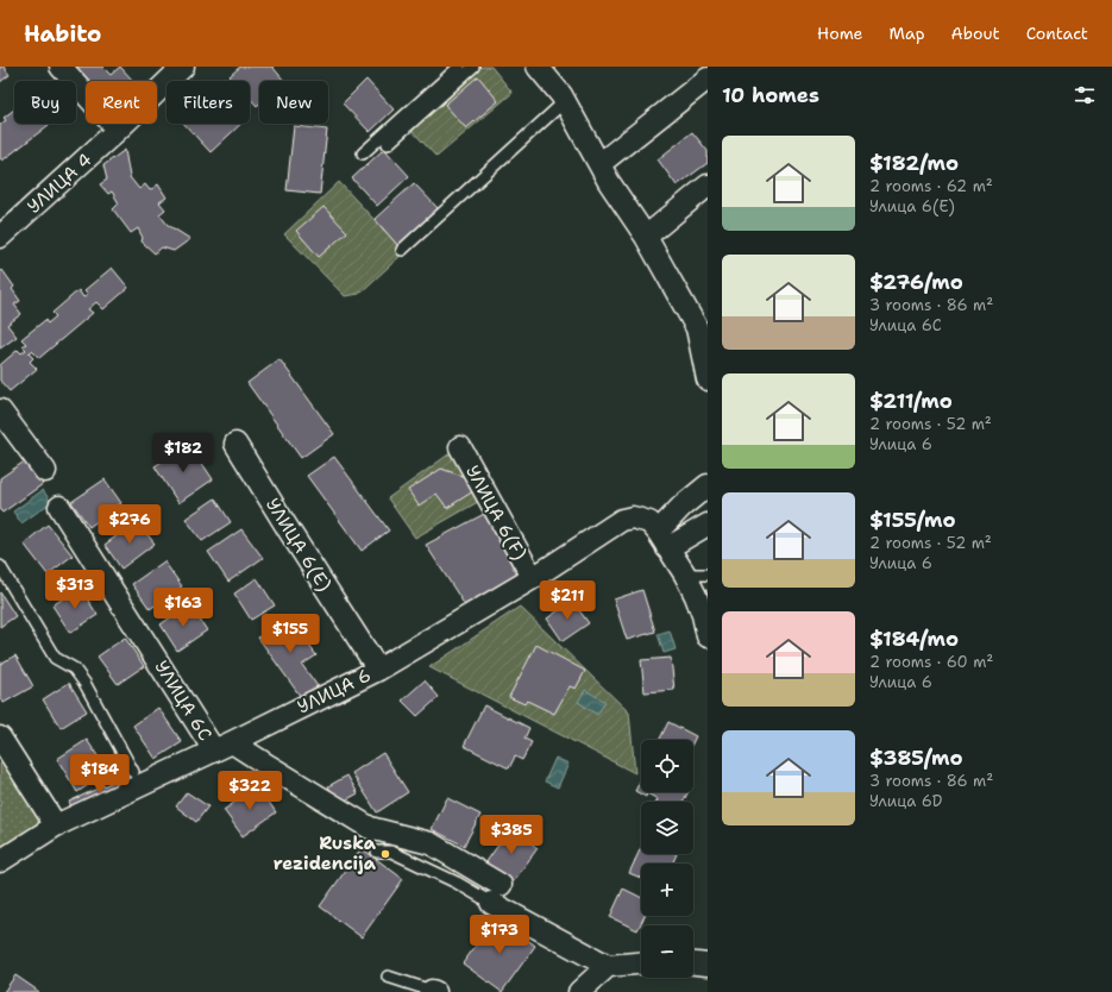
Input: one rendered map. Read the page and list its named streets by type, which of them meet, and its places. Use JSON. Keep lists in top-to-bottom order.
{
  "streets": {
    "street": [
      "УЛИЦА 4",
      "УЛИЦА 6(F)",
      "УЛИЦА 6(E)",
      "УЛИЦА 6",
      "УЛИЦА 6C"
    ]
  },
  "crossings": [
    ["УЛИЦА 6(F)", "УЛИЦА 6"],
    ["УЛИЦА 6(E)", "УЛИЦА 6"],
    ["УЛИЦА 6", "УЛИЦА 6C"]
  ],
  "places": ["Ruska rezidencija"],
  "page": {
    "header": "Habito",
    "nav": [
      "Home",
      "Map",
      "About",
      "Contact"
    ],
    "heading": "10 homes",
    "chip": [
      "Buy",
      "Rent",
      "Filters",
      "New"
    ],
    "list": [
      {
        "name": "$182/mo",
        "note": "2 rooms · 62 m² · Улица 6(E)"
      },
      {
        "name": "$276/mo",
        "note": "3 rooms · 86 m² · Улица 6C"
      },
      {
        "name": "$211/mo",
        "note": "2 rooms · 52 m² · Улица 6"
      },
      {
        "name": "$155/mo",
        "note": "2 rooms · 52 m² · Улица 6"
      },
      {
        "name": "$184/mo",
        "note": "2 rooms · 60 m² · Улица 6"
      },
      {
        "name": "$385/mo",
        "note": "3 rooms · 86 m² · Улица 6D"
      }
    ],
    "price": [
      "$182",
      "$276",
      "$313",
      "$211",
      "$163",
      "$155",
      "$184",
      "$322",
      "$385",
      "$173"
    ],
    "map_buttons": ["+", "−"]
  }
}
